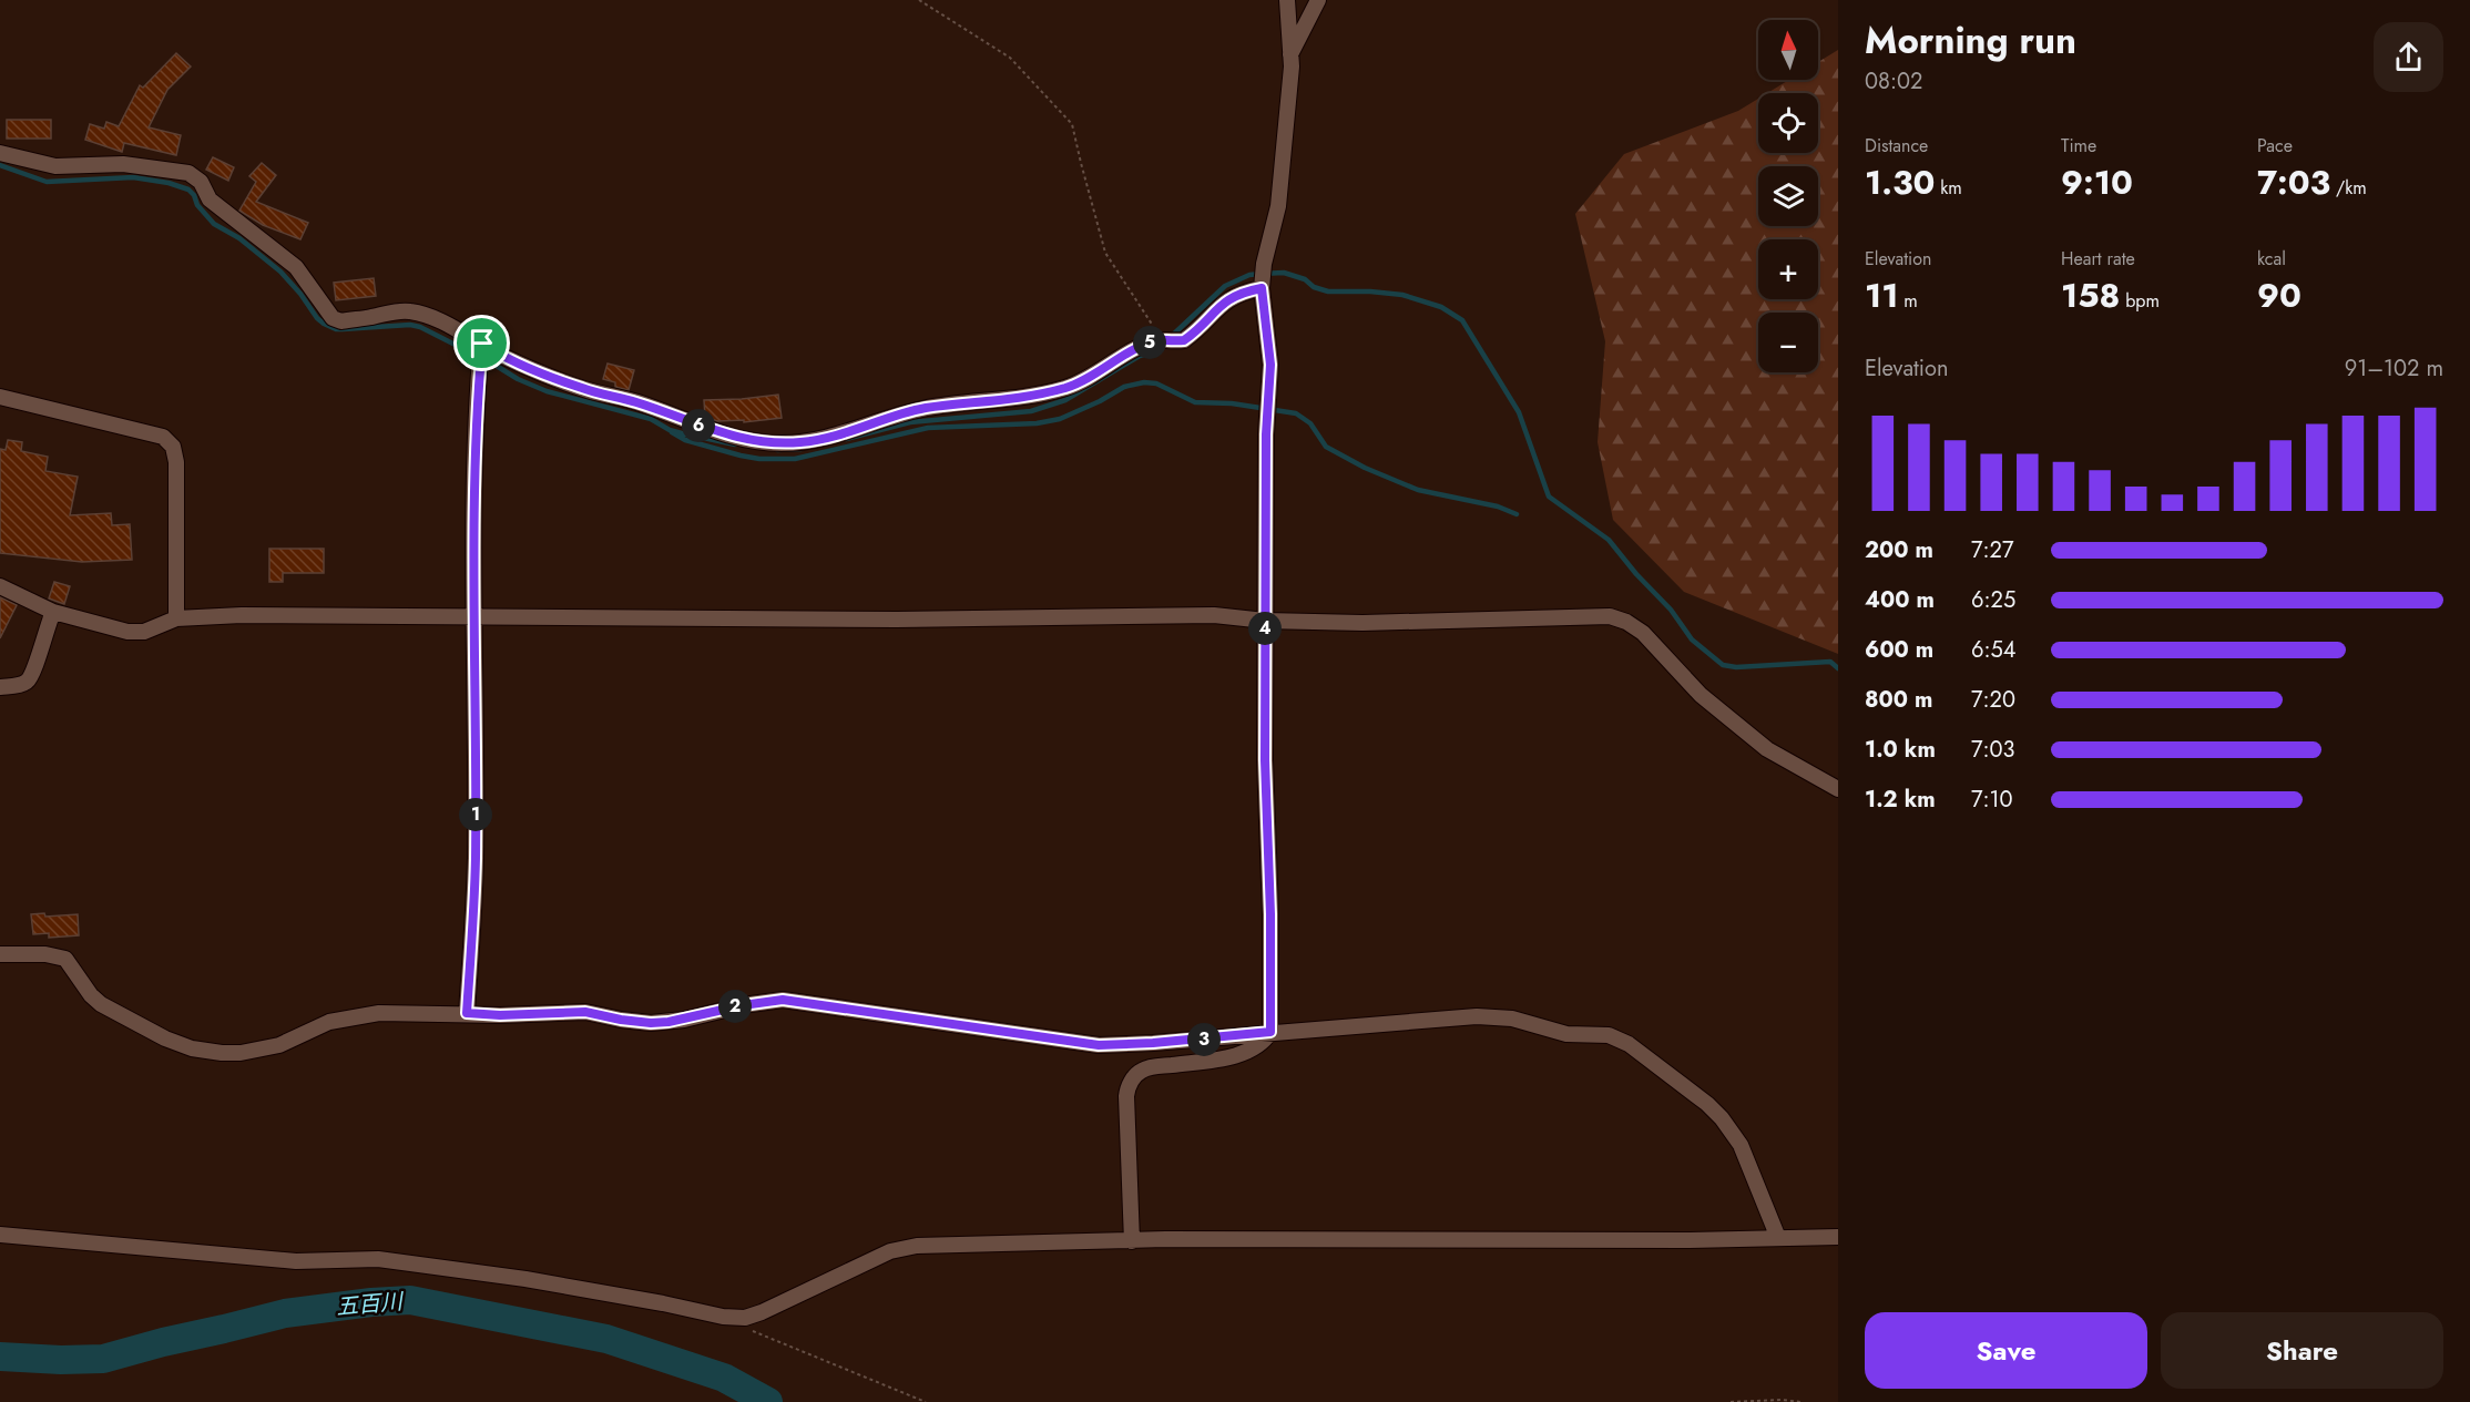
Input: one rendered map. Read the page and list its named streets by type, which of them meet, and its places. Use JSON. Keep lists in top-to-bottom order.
{
  "water": ["五百川"],
  "north": "top",
  "page": {
    "heading": ["Morning run", "08:02"],
    "map_buttons": ["+", "−"],
    "stats": [
      ["Distance", "1.30 km"],
      ["Time", "9:10"],
      ["Pace", "7:03 /km"],
      ["Elevation", "11 m"],
      ["Heart rate", "158 bpm"],
      ["kcal", "90"]
    ],
    "pins": [
      "5",
      "6",
      "4",
      "1",
      "2",
      "3"
    ],
    "chart": ["Elevation", "91–102 m"],
    "list": [
      {
        "name": "200 m",
        "note": "7:27"
      },
      {
        "name": "400 m",
        "note": "6:25"
      },
      {
        "name": "600 m",
        "note": "6:54"
      },
      {
        "name": "800 m",
        "note": "7:20"
      },
      {
        "name": "1.0 km",
        "note": "7:03"
      },
      {
        "name": "1.2 km",
        "note": "7:10"
      }
    ],
    "buttons": ["Save", "Share"]
  }
}
